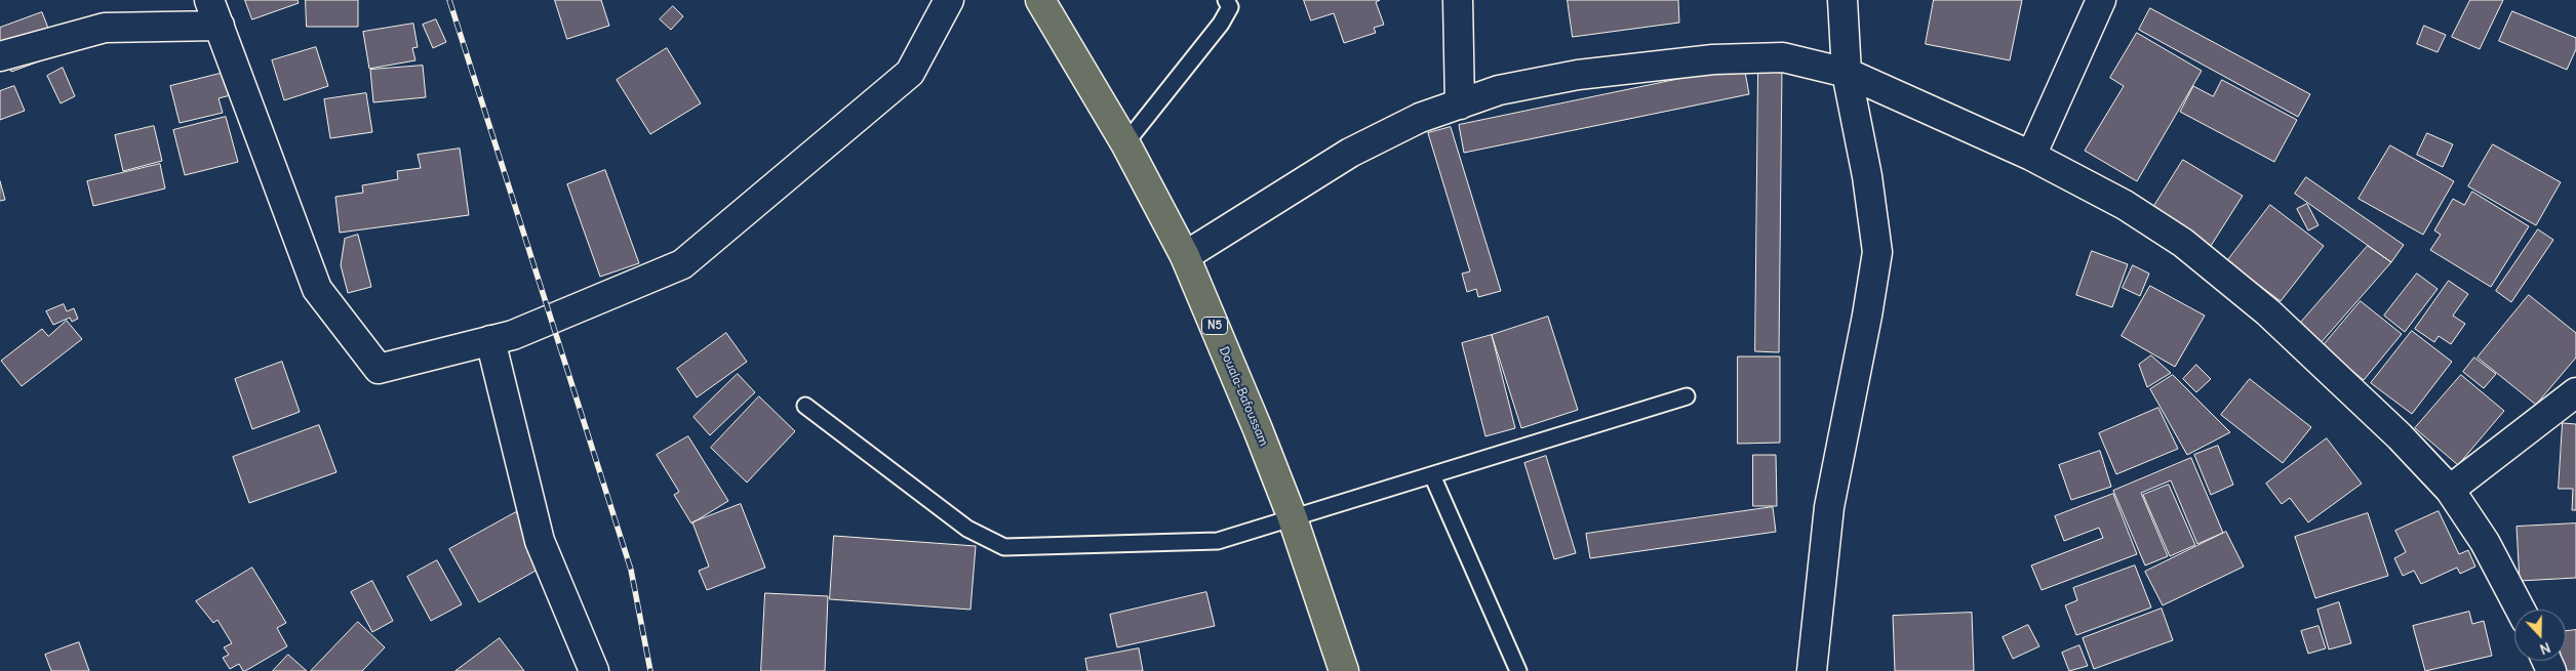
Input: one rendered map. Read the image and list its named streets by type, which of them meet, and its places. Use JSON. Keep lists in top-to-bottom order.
{
  "streets": {
    "highway": ["N5", "Douala-Bafoussam"]
  },
  "north": "bottom"
}
